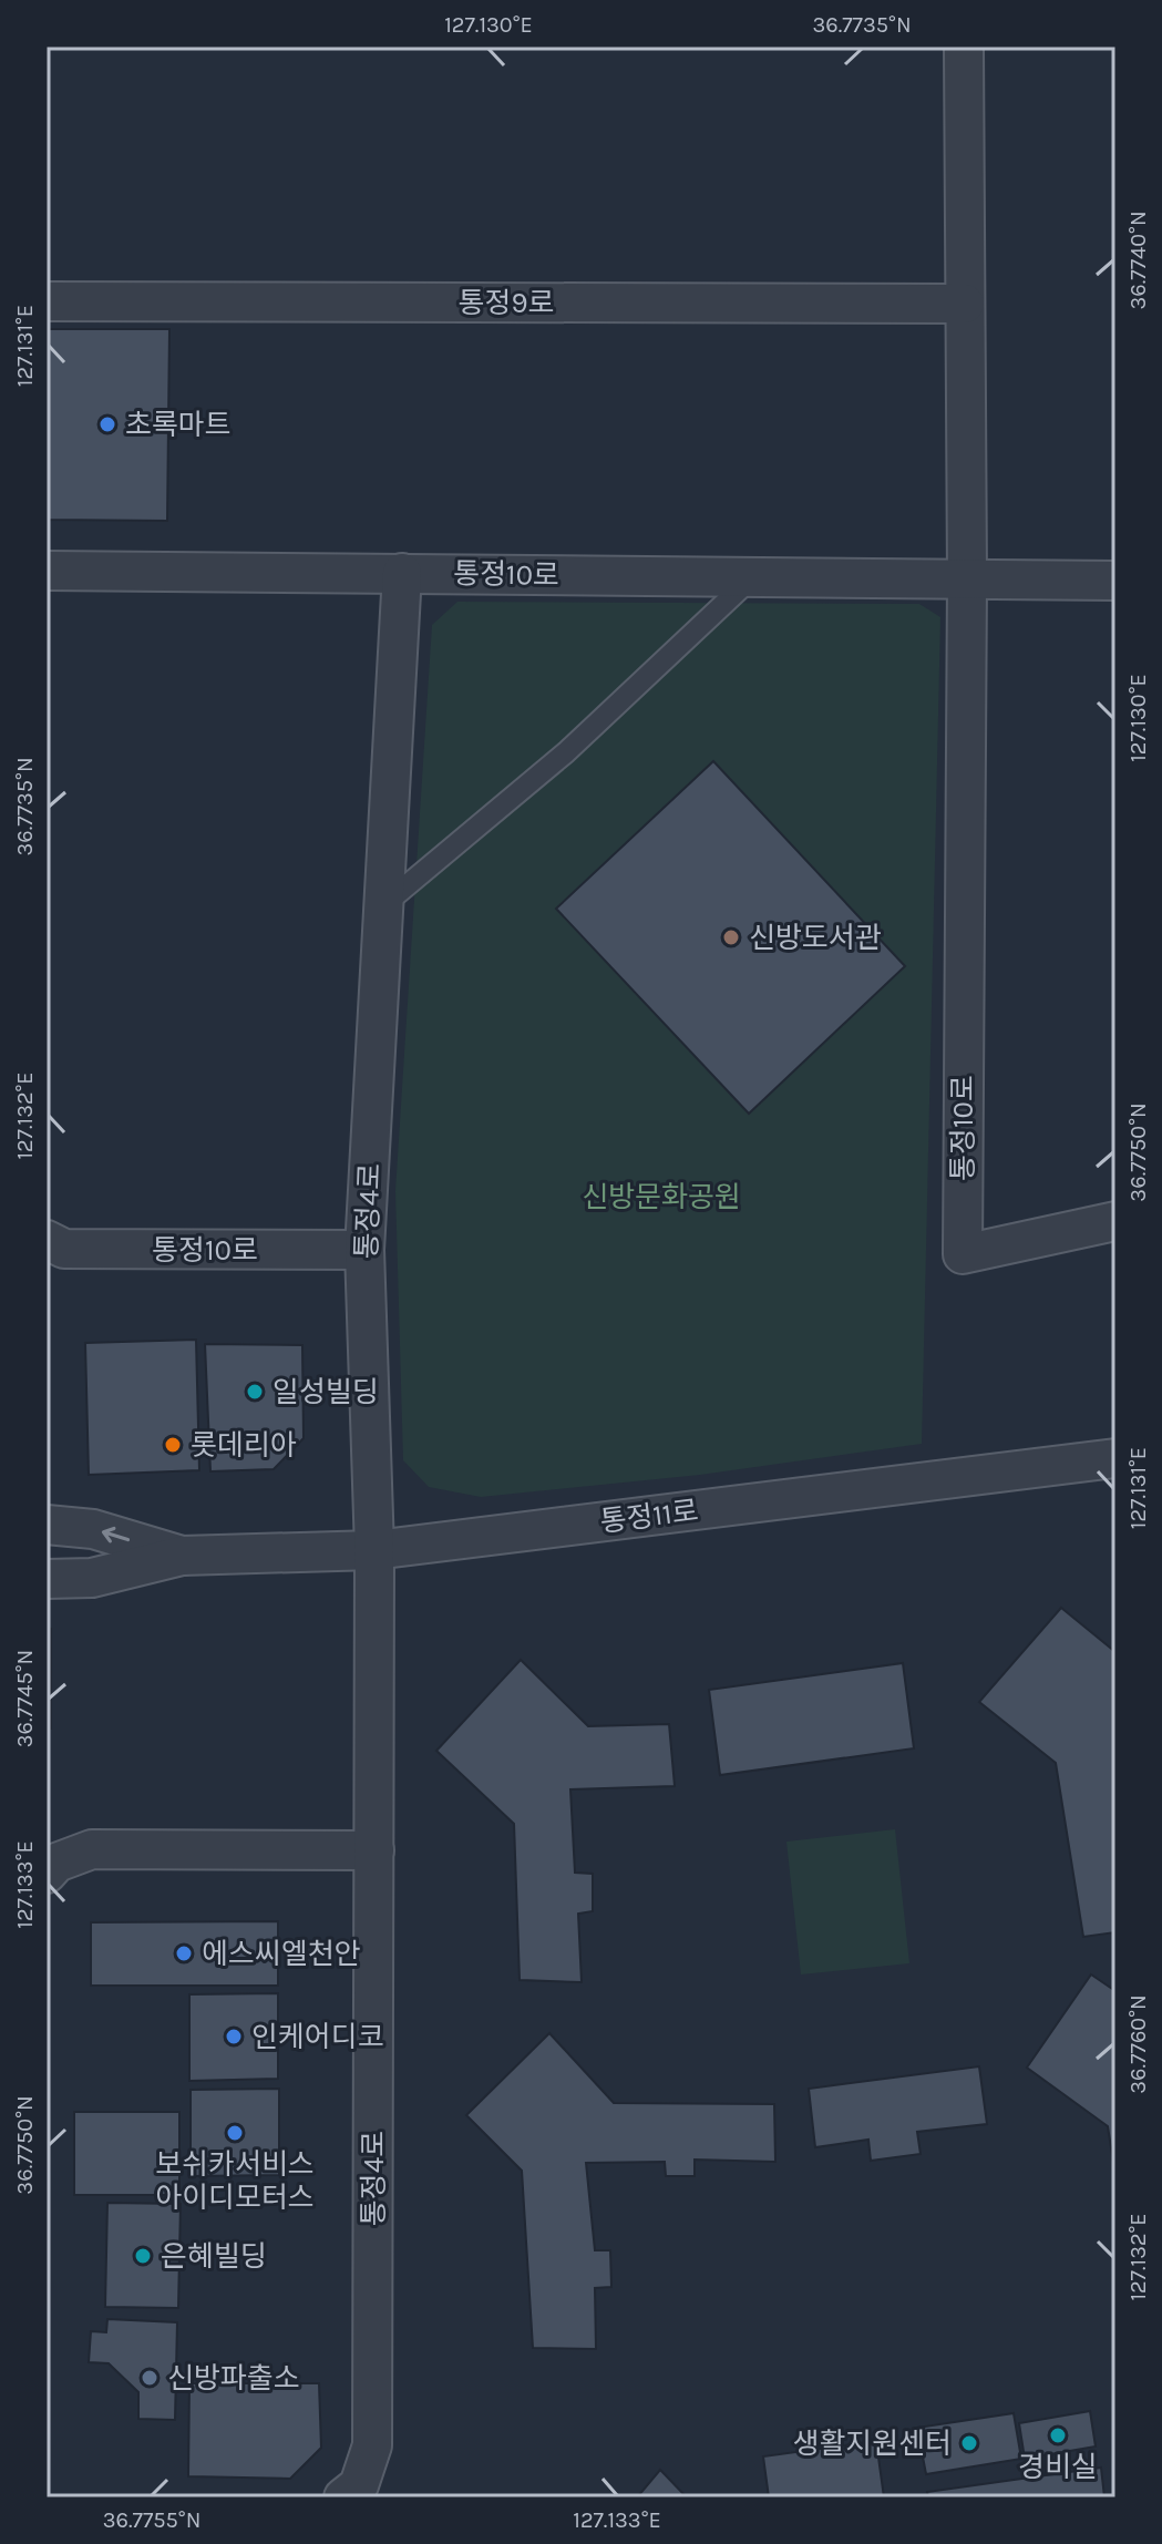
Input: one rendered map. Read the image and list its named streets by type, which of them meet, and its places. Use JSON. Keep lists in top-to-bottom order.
{
  "streets": {
    "street": [
      "통정9로",
      "통정10로",
      "통정4로",
      "통정11로"
    ]
  },
  "crossings": [
    ["통정10로", "통정4로"],
    ["통정4로", "통정11로"]
  ],
  "parks": ["신방문화공원"],
  "places": [
    "초록마트",
    "신방도서관",
    "일성빌딩",
    "롯데리아",
    "에스씨엘천안",
    "인케어디코",
    "보쉬카서비스 아이디모터스",
    "은혜빌딩",
    "신방파출소",
    "경비실",
    "생활지원센터"
  ],
  "coordinates": [
    "127.130°E",
    "36.7735°N",
    "36.7740°N",
    "127.131°E",
    "127.132°E",
    "36.7750°N",
    "36.7745°N",
    "127.133°E",
    "36.7760°N",
    "36.7755°N"
  ]
}
